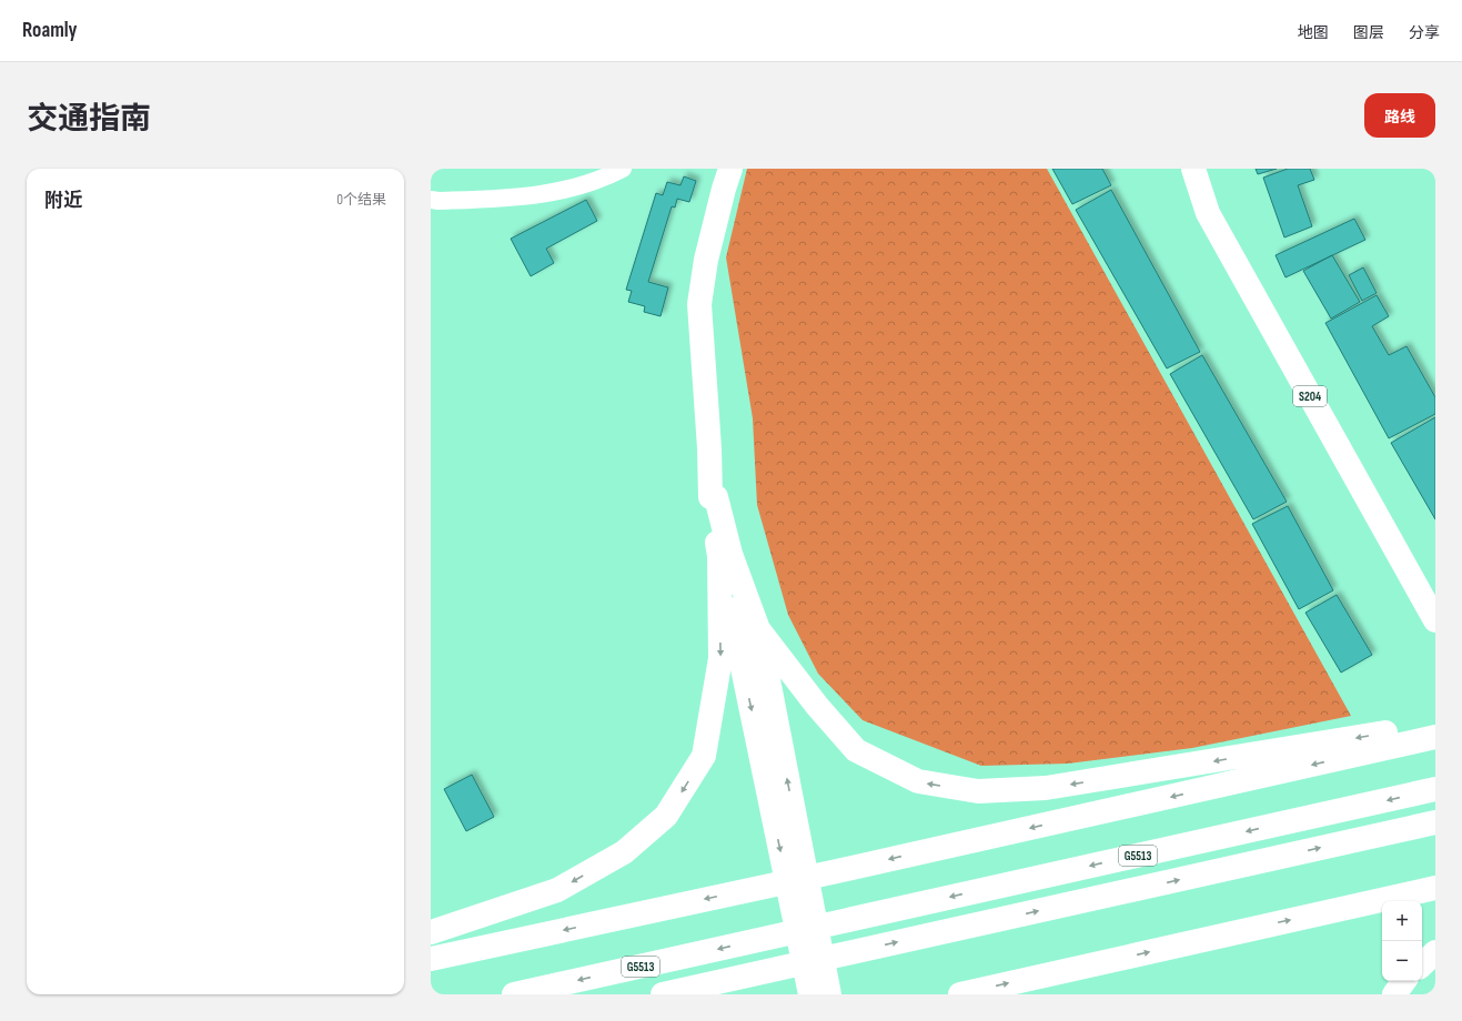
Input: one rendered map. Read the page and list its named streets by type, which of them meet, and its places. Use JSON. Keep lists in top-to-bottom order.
{
  "streets": {
    "main road": ["S204", "G5513"]
  },
  "page": {
    "header": "Roamly",
    "nav": ["地图", "图层", "分享"],
    "title": "交通指南",
    "buttons": "路线",
    "heading": ["附近", "0个结果"],
    "map_buttons": ["+", "−"]
  }
}
